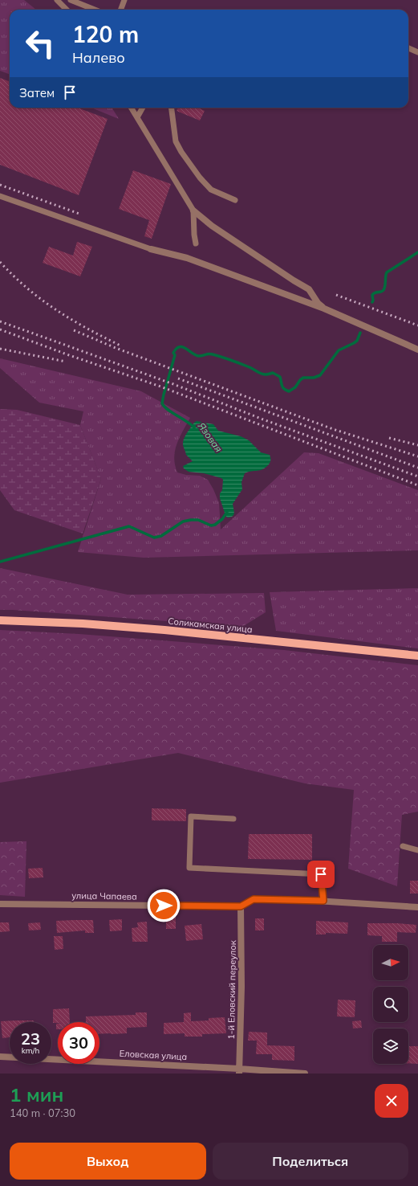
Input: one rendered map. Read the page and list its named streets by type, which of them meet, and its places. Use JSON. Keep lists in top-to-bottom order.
{
  "streets": {
    "main road": ["Соликамская улица"],
    "street": ["улица Чапаева", "1-й Еловский переулок", "Еловская улица"]
  },
  "crossings": [
    ["улица Чапаева", "1-й Еловский переулок"],
    ["1-й Еловский переулок", "Еловская улица"]
  ],
  "water": ["Язовая"],
  "north": "right",
  "page": {
    "turn": ["120 m", "Налево"],
    "then": "Затем",
    "speed": "23 km/h",
    "limit": "30",
    "heading": ["1 мин", "140 m · 07:30"],
    "buttons": ["Выход", "Поделиться"]
  }
}
